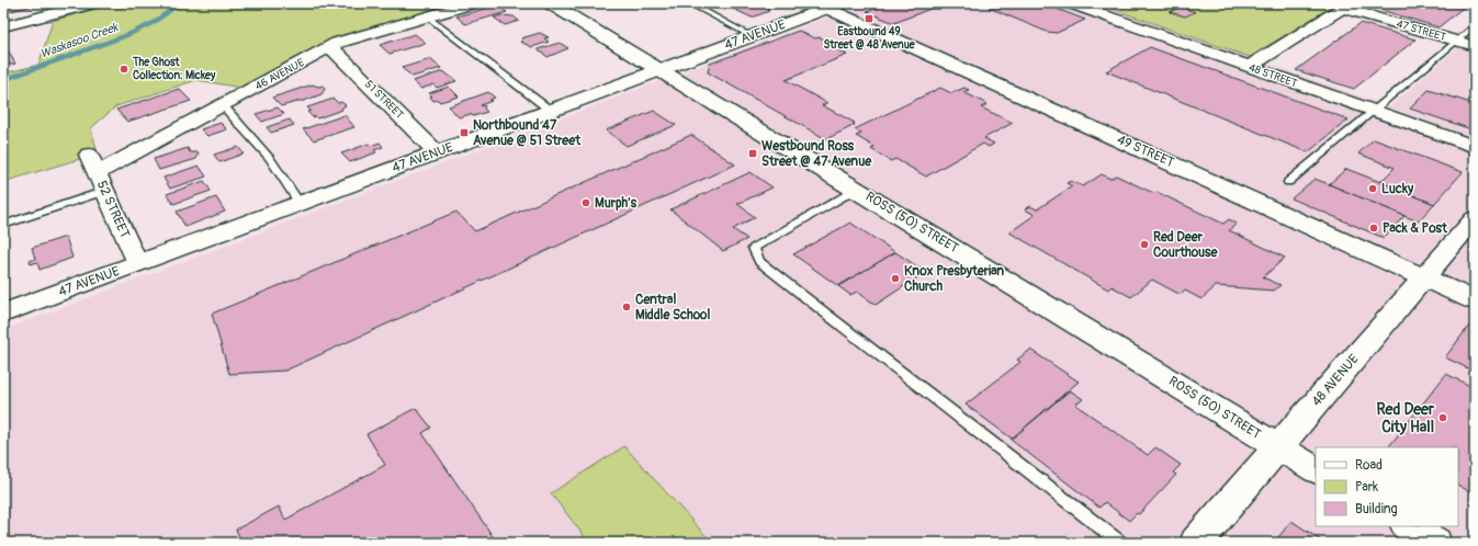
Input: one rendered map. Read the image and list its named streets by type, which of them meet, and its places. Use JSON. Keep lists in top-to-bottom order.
{
  "streets": {
    "main road": [
      "47 AVENUE",
      "49 STREET",
      "ROSS (50) STREET",
      "48 AVENUE"
    ],
    "street": [
      "47 STREET",
      "46 AVENUE",
      "48 STREET",
      "51 STREET",
      "52 STREET"
    ]
  },
  "crossings": [
    ["47 AVENUE", "51 STREET"],
    ["47 AVENUE", "49 STREET"],
    ["47 AVENUE", "52 STREET"],
    ["47 AVENUE", "ROSS (50) STREET"],
    ["46 AVENUE", "51 STREET"],
    ["46 AVENUE", "52 STREET"],
    ["49 STREET", "48 AVENUE"],
    ["ROSS (50) STREET", "48 AVENUE"]
  ],
  "water": ["Waskasoo Creek"],
  "places": {
    "transit": ["Eastbound 49 Street @ 48 Avenue", "Northbound 47 Avenue @ 51 Street", "Westbound Ross Street @ 47 Avenue"],
    "other": [
      "The Ghost Collection: Mickey",
      "Lucky",
      "Murph's",
      "Pack & Post",
      "Red Deer Courthouse",
      "Knox Presbyterian Church",
      "Central Middle School",
      "Red Deer City Hall"
    ]
  },
  "legend": ["Road", "Park", "Building"]
}
